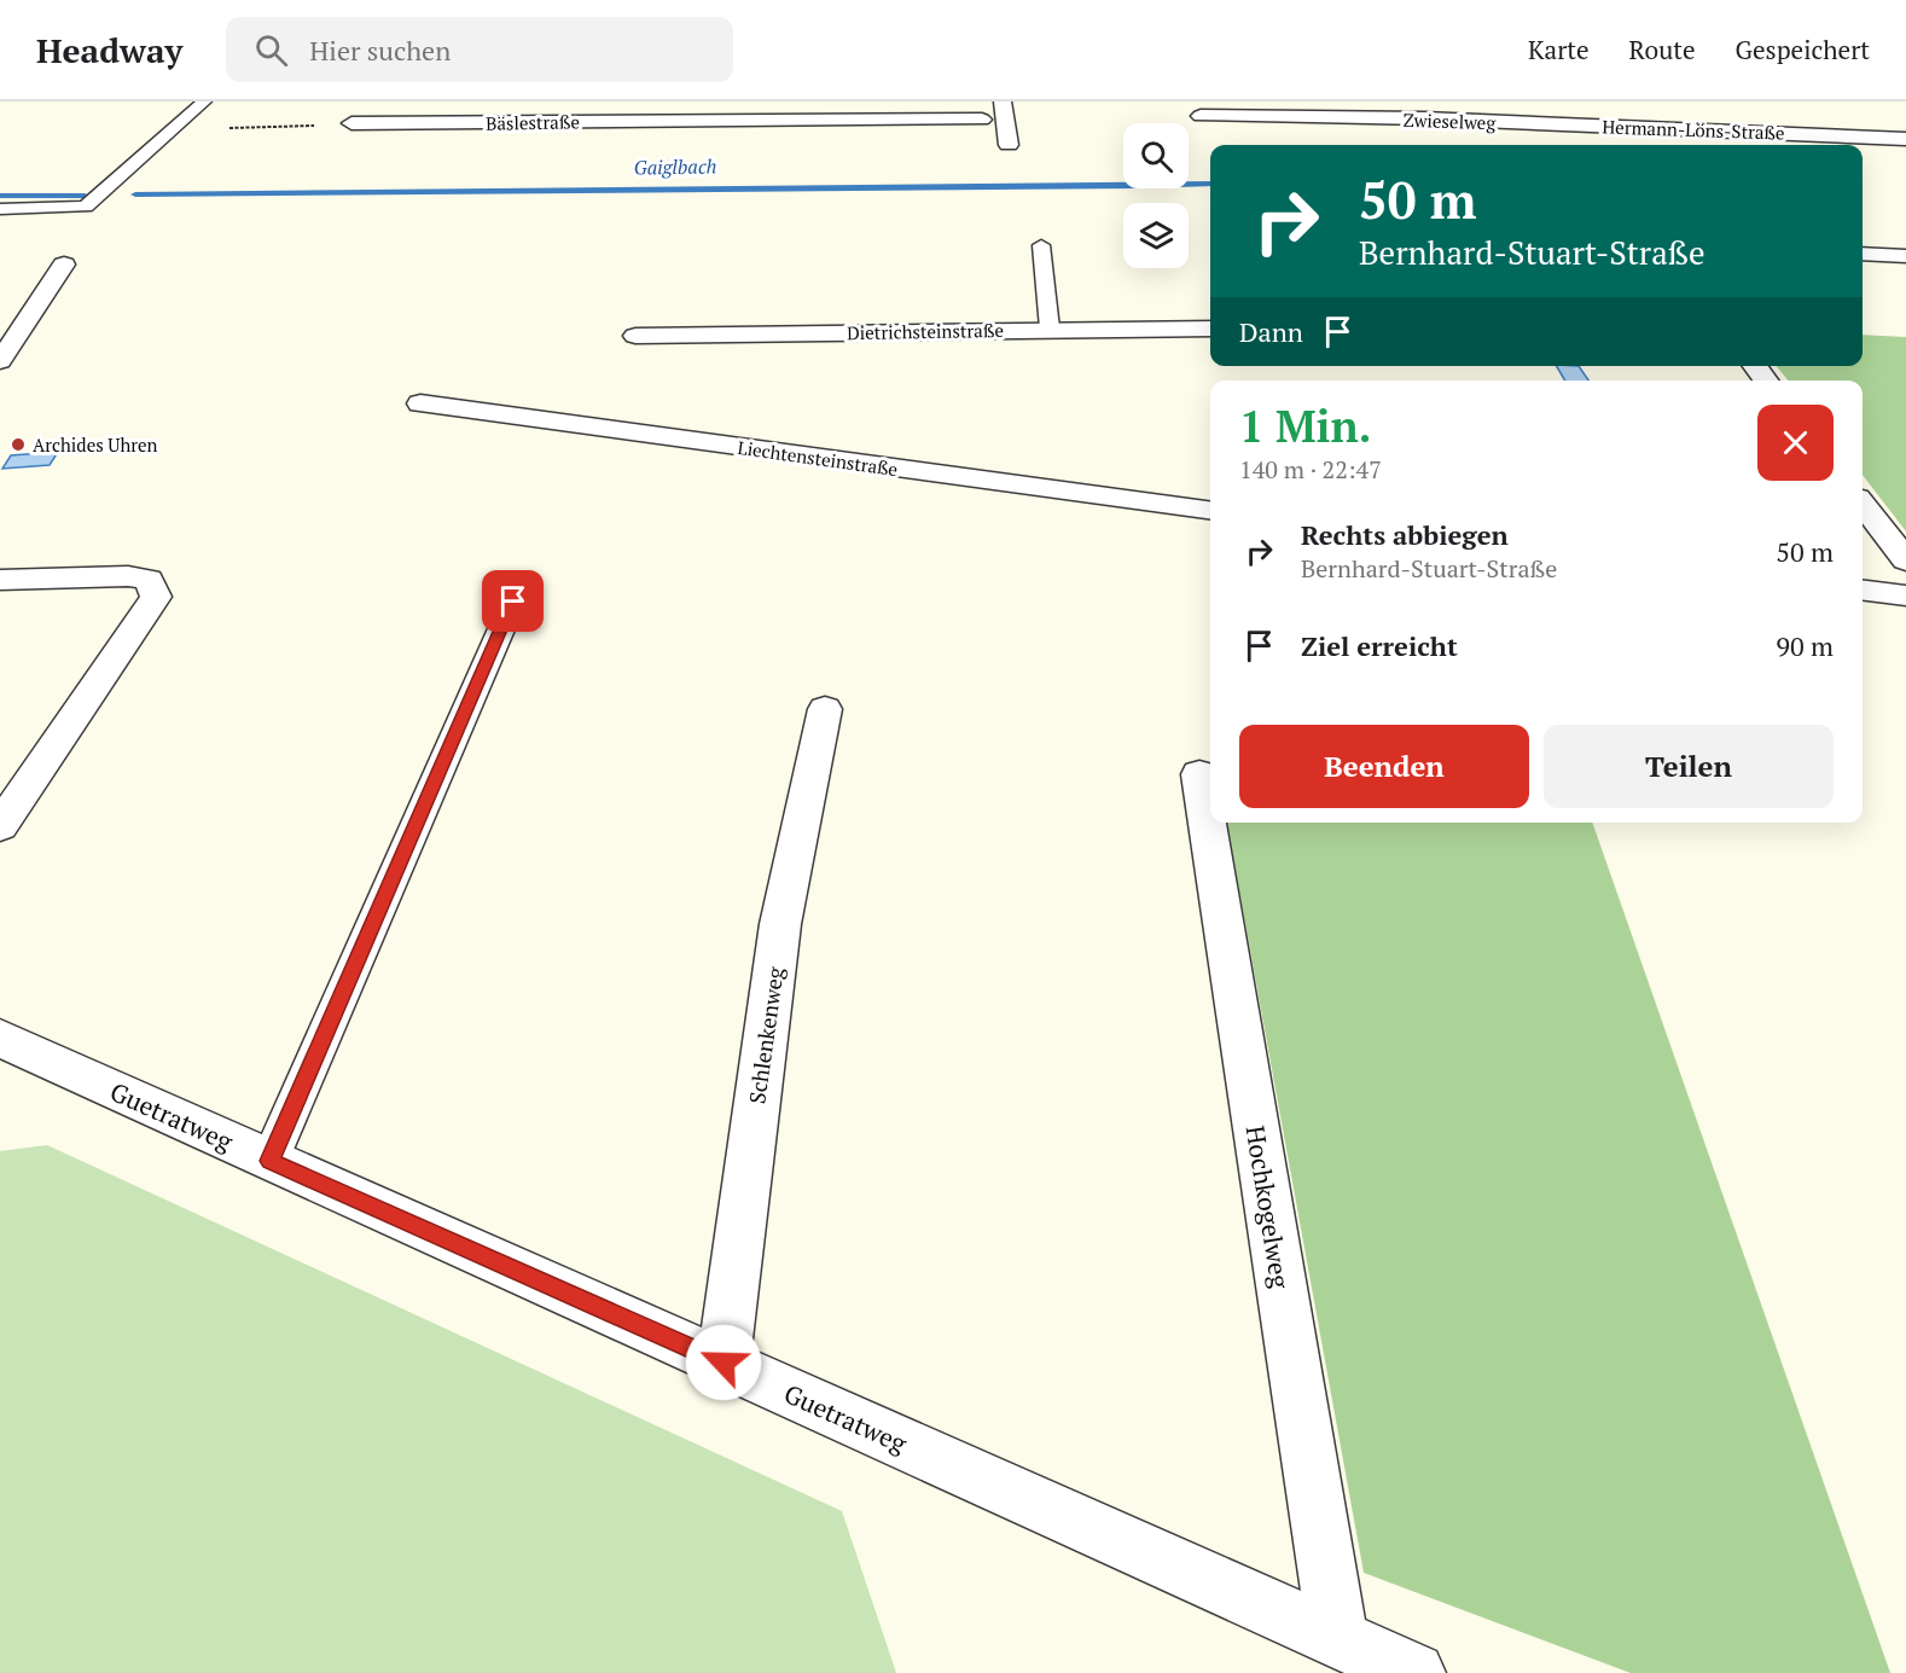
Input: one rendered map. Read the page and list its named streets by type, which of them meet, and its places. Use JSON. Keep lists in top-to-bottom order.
{
  "streets": {
    "street": [
      "Zwieselweg",
      "Bäslestraße",
      "Hermann-Löns-Straße",
      "Dietrichsteinstraße",
      "Liechtensteinstraße",
      "Schlenkenweg",
      "Guetratweg",
      "Hochkogelweg"
    ]
  },
  "crossings": [
    ["Zwieselweg", "Hermann-Löns-Straße"],
    ["Schlenkenweg", "Guetratweg"],
    ["Guetratweg", "Hochkogelweg"]
  ],
  "water": ["Gaiglbach"],
  "places": ["Archides Uhren"],
  "page": {
    "header": "Headway",
    "search": "Hier suchen",
    "nav": ["Karte", "Route", "Gespeichert"],
    "turn": ["50 m", "Bernhard-Stuart-Straße"],
    "then": "Dann",
    "heading": ["1 Min.", "140 m · 22:47"],
    "list": [
      {
        "name": "Rechts abbiegen",
        "note": "Bernhard-Stuart-Straße",
        "value": "50 m"
      },
      {
        "name": "Ziel erreicht",
        "value": "90 m"
      }
    ],
    "buttons": ["Beenden", "Teilen"]
  }
}
